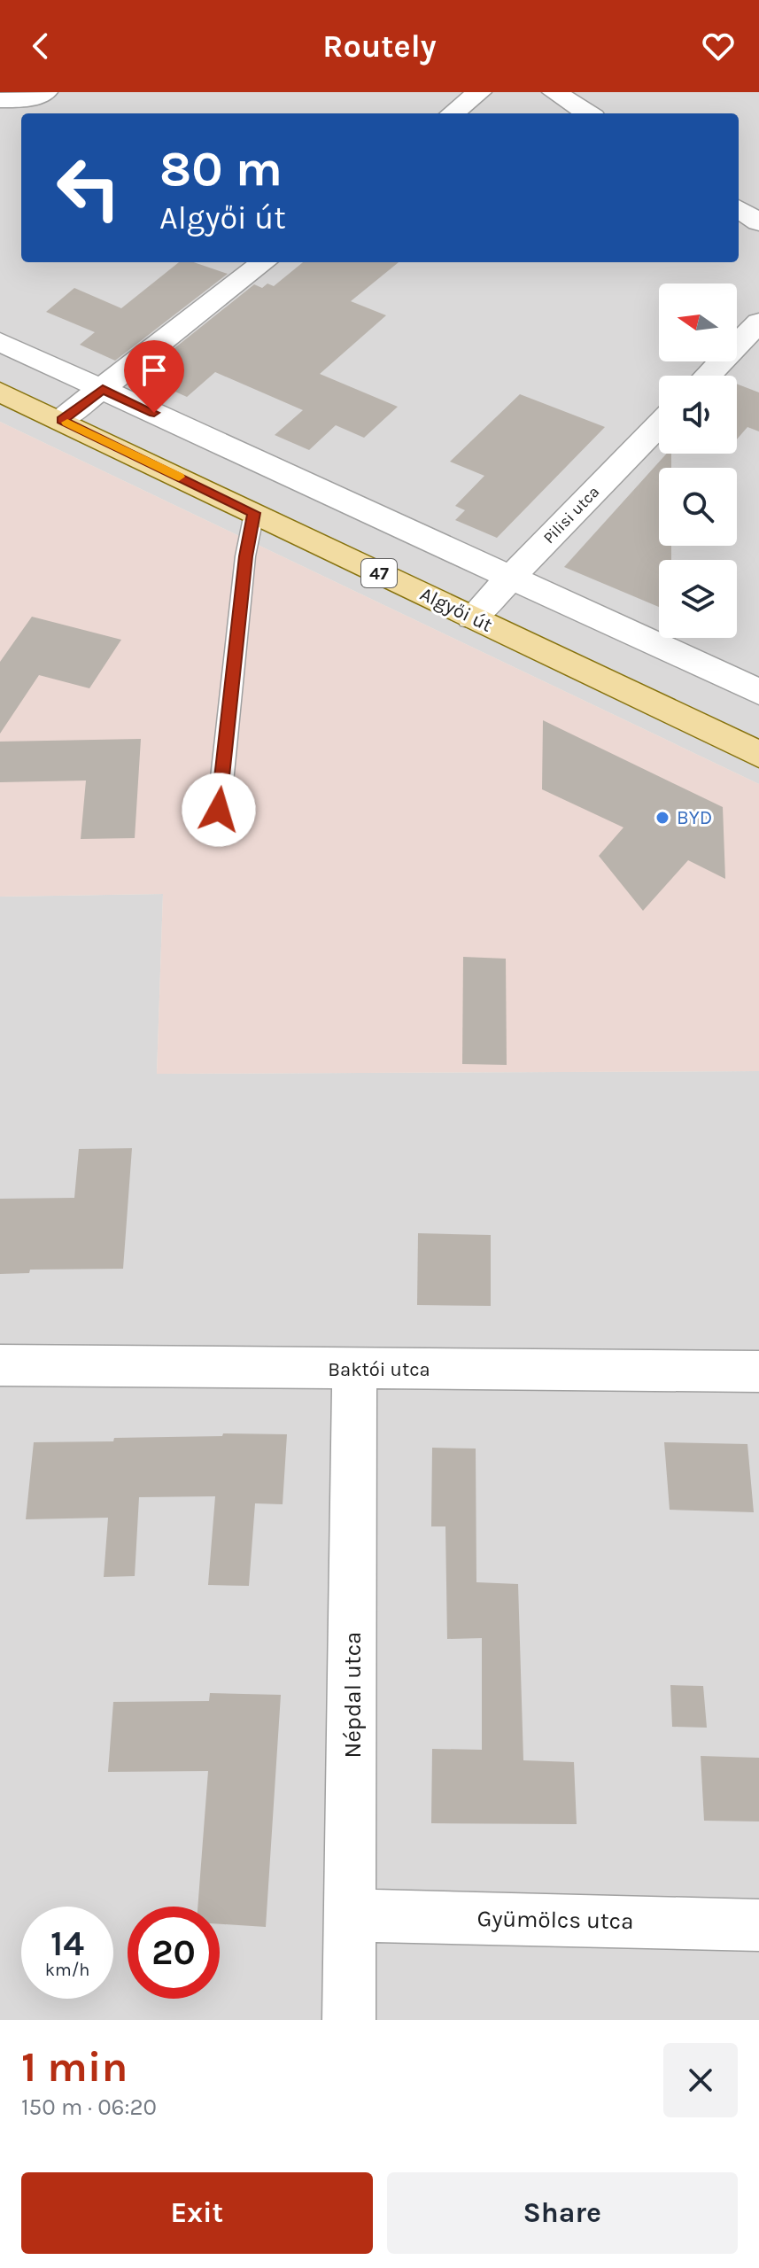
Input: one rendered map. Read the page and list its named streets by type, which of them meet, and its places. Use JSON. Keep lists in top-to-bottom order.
{
  "streets": {
    "main road": ["47", "Algyői út"],
    "street": [
      "Pilisi utca",
      "Baktói utca",
      "Népdal utca",
      "Gyümölcs utca"
    ]
  },
  "crossings": [
    ["Pilisi utca", "Algyői út"],
    ["Baktói utca", "Népdal utca"],
    ["Népdal utca", "Gyümölcs utca"]
  ],
  "places": ["BYD"],
  "north": "left",
  "page": {
    "header": "Routely",
    "turn": ["80 m", "Algyői út"],
    "speed": "14 km/h",
    "limit": "20",
    "heading": ["1 min", "150 m · 06:20"],
    "buttons": ["Exit", "Share"]
  }
}
